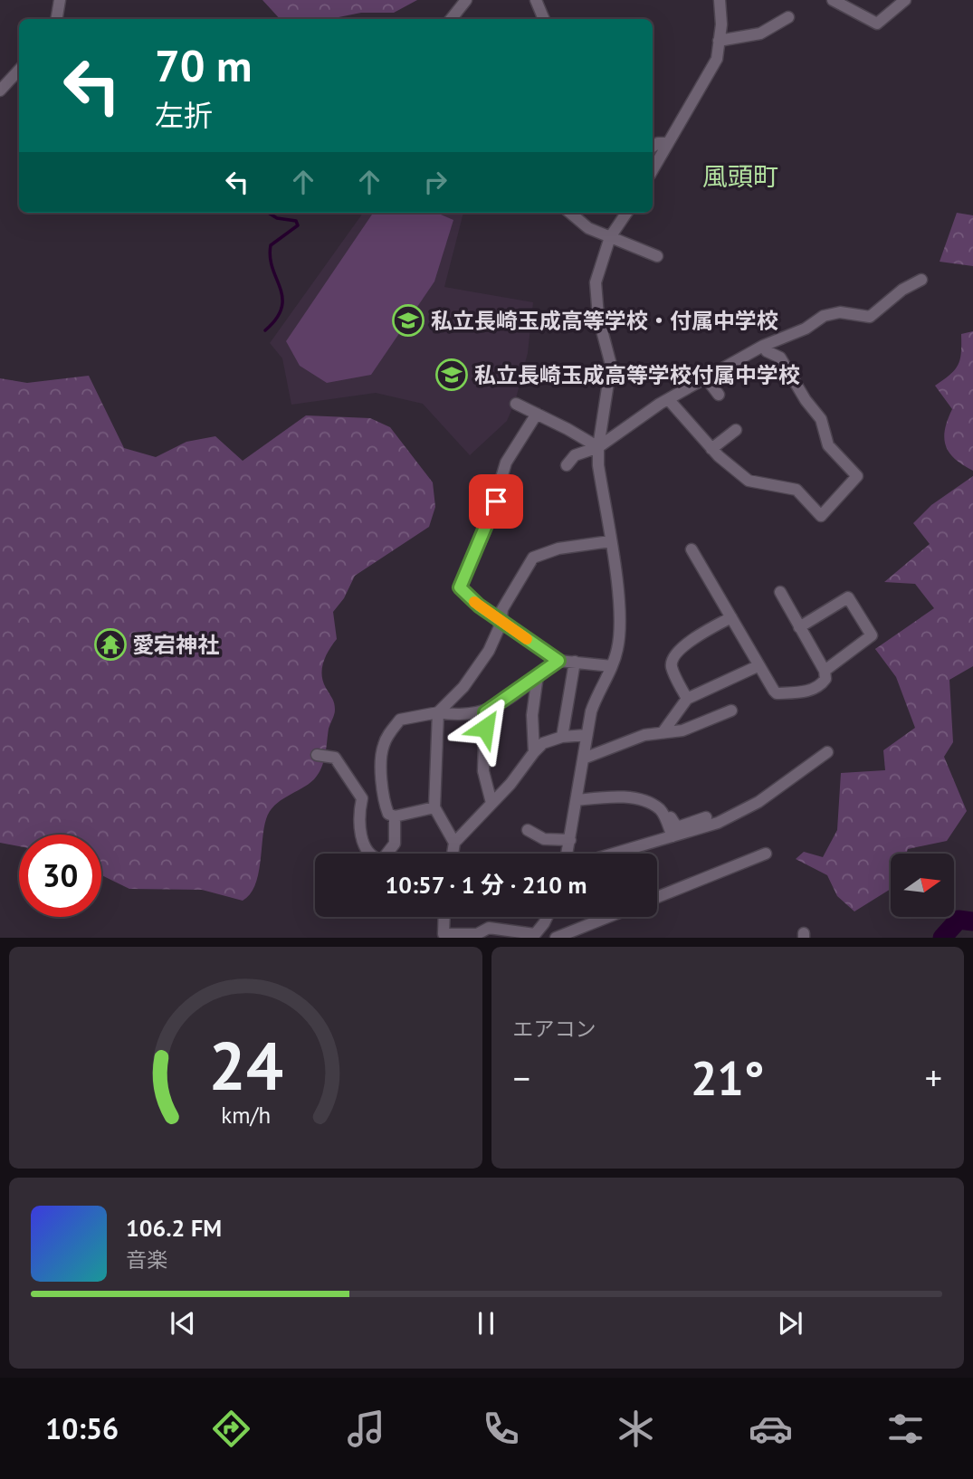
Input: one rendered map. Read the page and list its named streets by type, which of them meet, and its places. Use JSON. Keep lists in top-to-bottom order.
{
  "districts": ["風頭町"],
  "places": {
    "school or university": ["私立長崎玉成高等学校・付属中学校", "私立長崎玉成高等学校付属中学校"],
    "temple": ["愛宕神社"]
  },
  "north": "right",
  "page": {
    "turn": ["70 m", "左折"],
    "limit": "30",
    "trip": "10:57 · 1 分 · 210 m",
    "tile": "エアコン",
    "heat": ["−", "21°", "+"],
    "song": ["106.2 FM", "音楽"],
    "tabs": "10:56",
    "gauge": ["24", "km/h"]
  }
}
